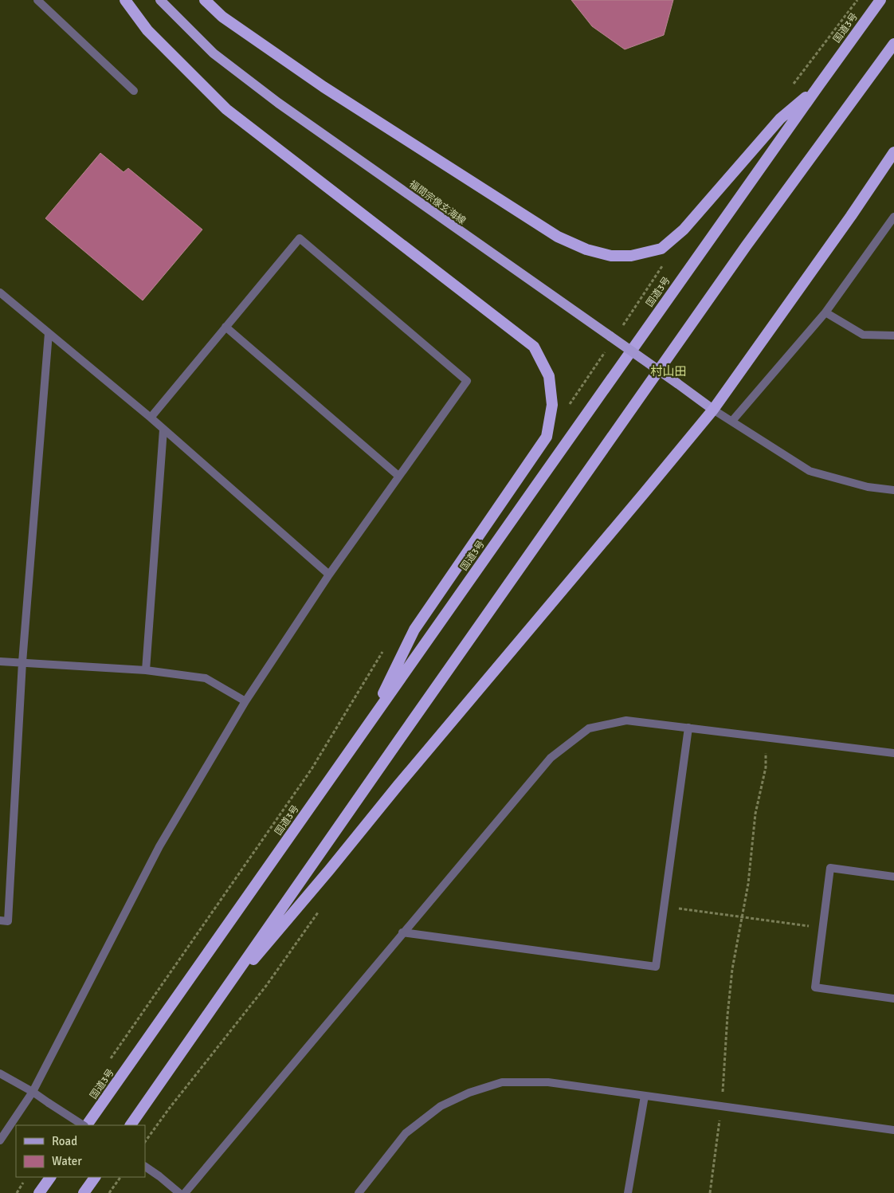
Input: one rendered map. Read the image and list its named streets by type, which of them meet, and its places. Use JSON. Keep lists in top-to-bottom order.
{
  "streets": {
    "highway": ["国道3号"],
    "main road": ["福間宗像玄海線"]
  },
  "districts": ["村山田"],
  "legend": ["Road", "Water"]
}
